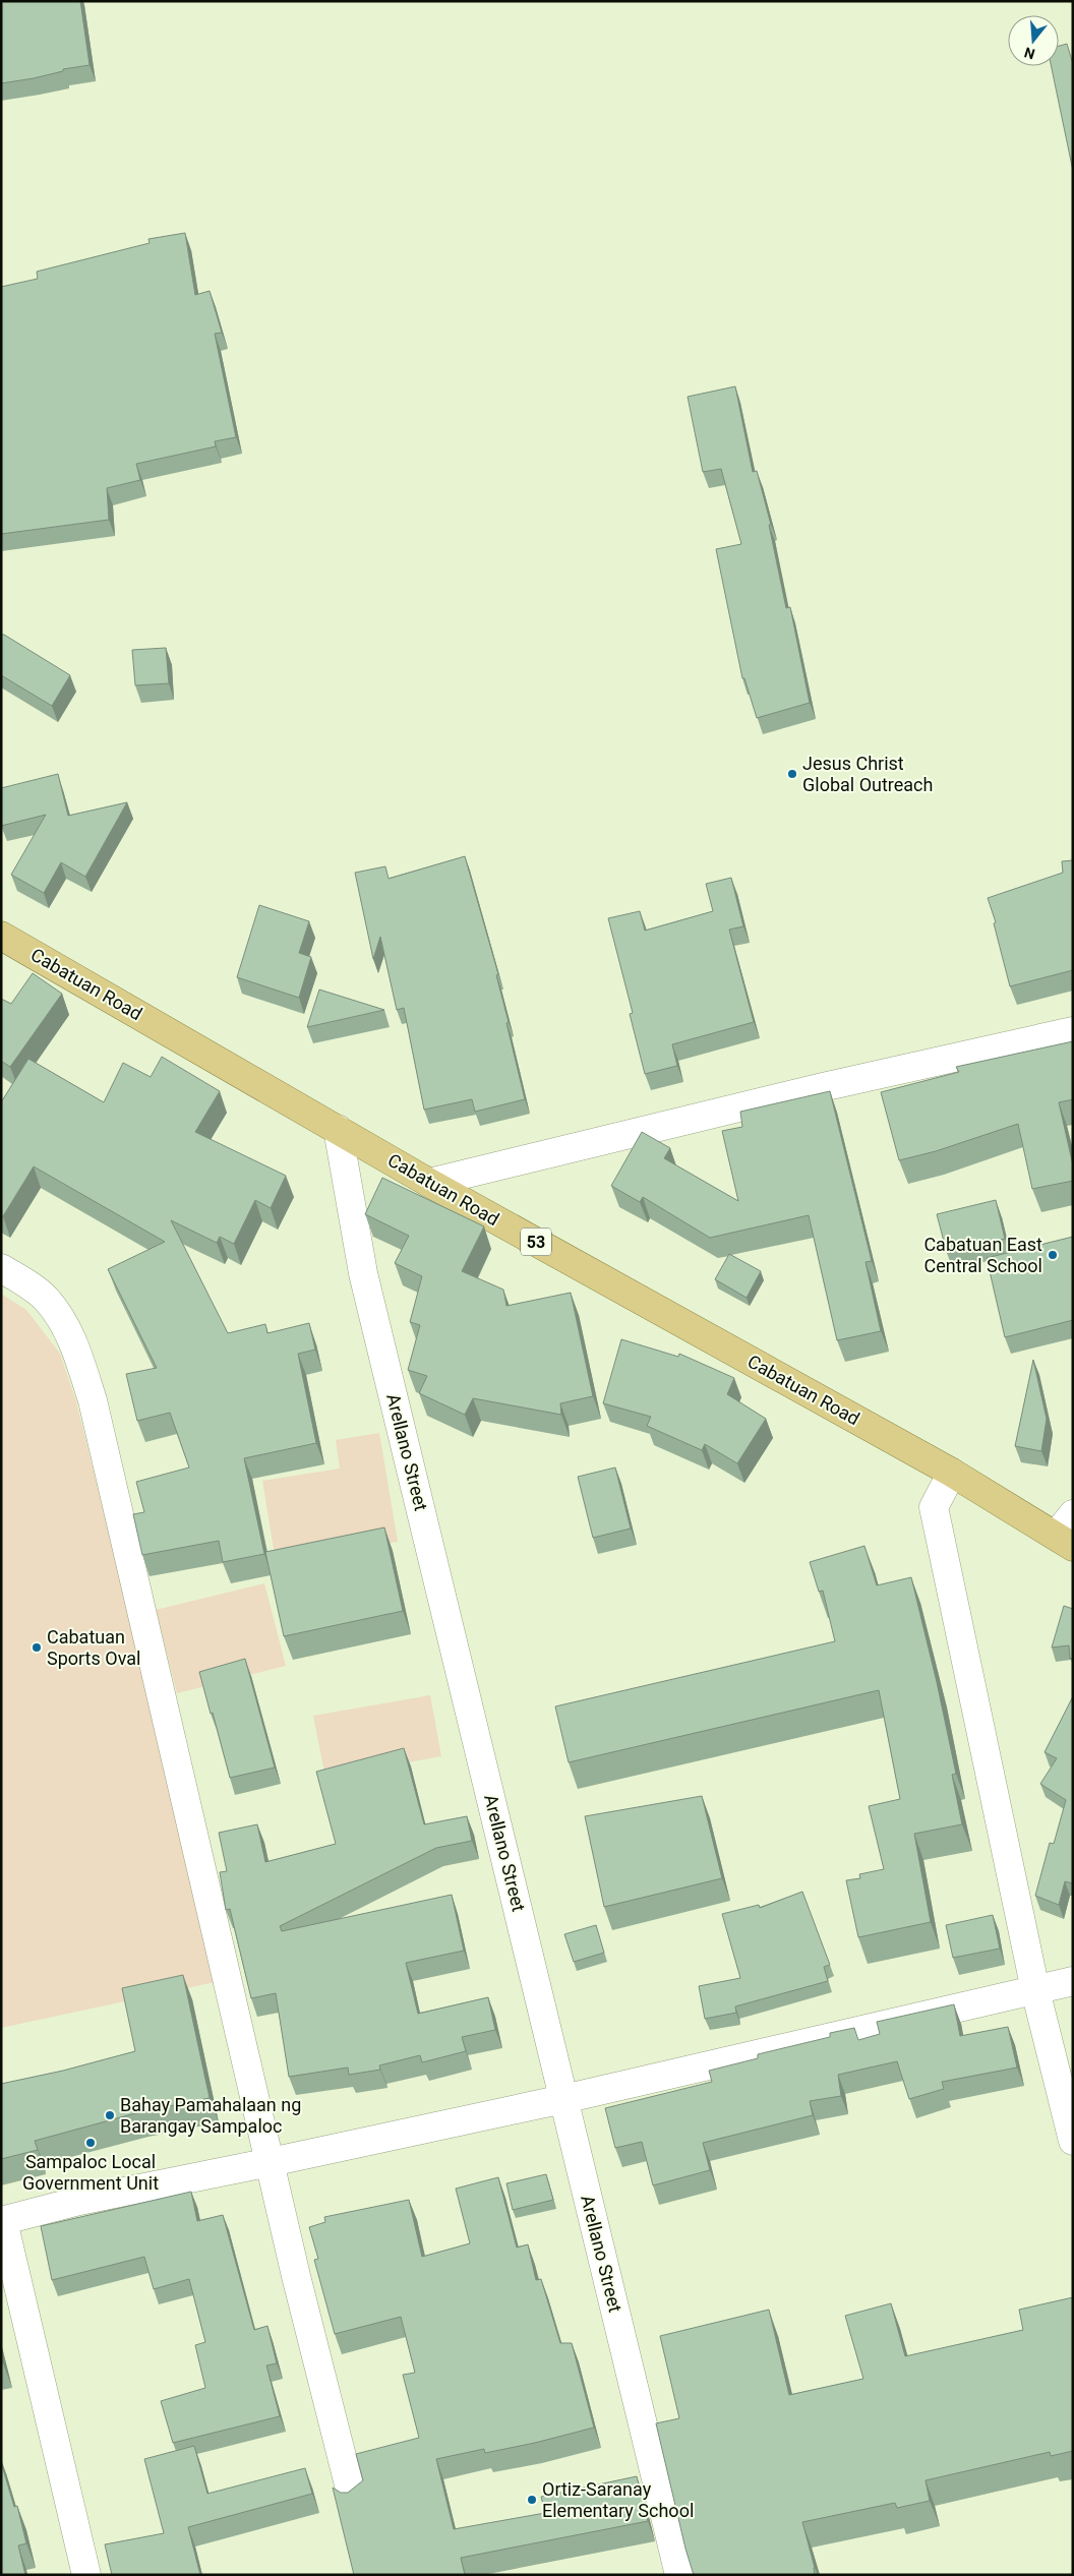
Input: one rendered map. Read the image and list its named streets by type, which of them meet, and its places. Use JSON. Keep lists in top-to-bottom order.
{
  "streets": {
    "highway": ["Cabatuan Road", "53"],
    "street": ["Arellano Street"]
  },
  "crossings": [
    ["Cabatuan Road", "Arellano Street"]
  ],
  "places": [
    "Jesus Christ Global Outreach",
    "Cabatuan East Central School",
    "Cabatuan Sports Oval",
    "Bahay Pamahalaan ng Barangay Sampaloc",
    "Sampaloc Local Government Unit",
    "Ortiz-Saranay Elementary School"
  ],
  "north": "bottom"
}
